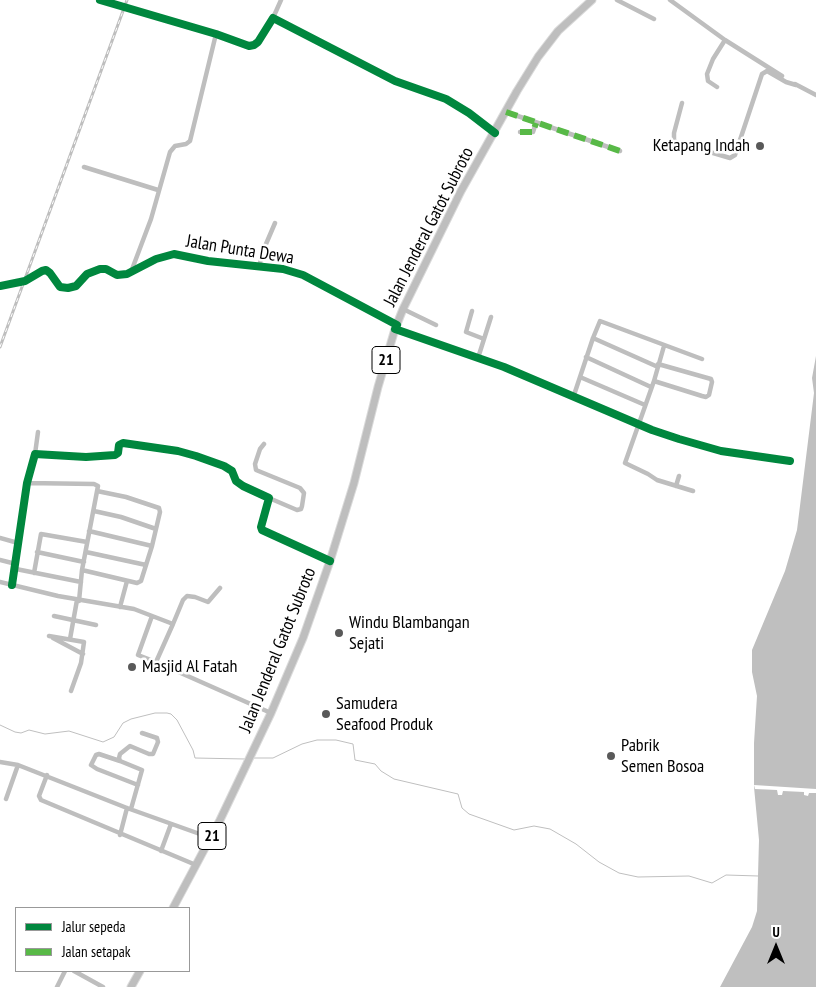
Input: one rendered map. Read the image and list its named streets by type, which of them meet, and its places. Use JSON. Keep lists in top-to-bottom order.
{
  "streets": {
    "highway": ["Jalan Jenderal Gatot Subroto", "21"],
    "street": ["Jalan Punta Dewa"]
  },
  "crossings": [
    ["Jalan Jenderal Gatot Subroto", "Jalan Punta Dewa"]
  ],
  "places": [
    "Ketapang Indah",
    "Windu Blambangan Sejati",
    "Masjid Al Fatah",
    "Samudera Seafood Produk",
    "Pabrik Semen Bosoa"
  ],
  "legend": ["Jalur sepeda", "Jalan setapak"],
  "north": "top"
}
